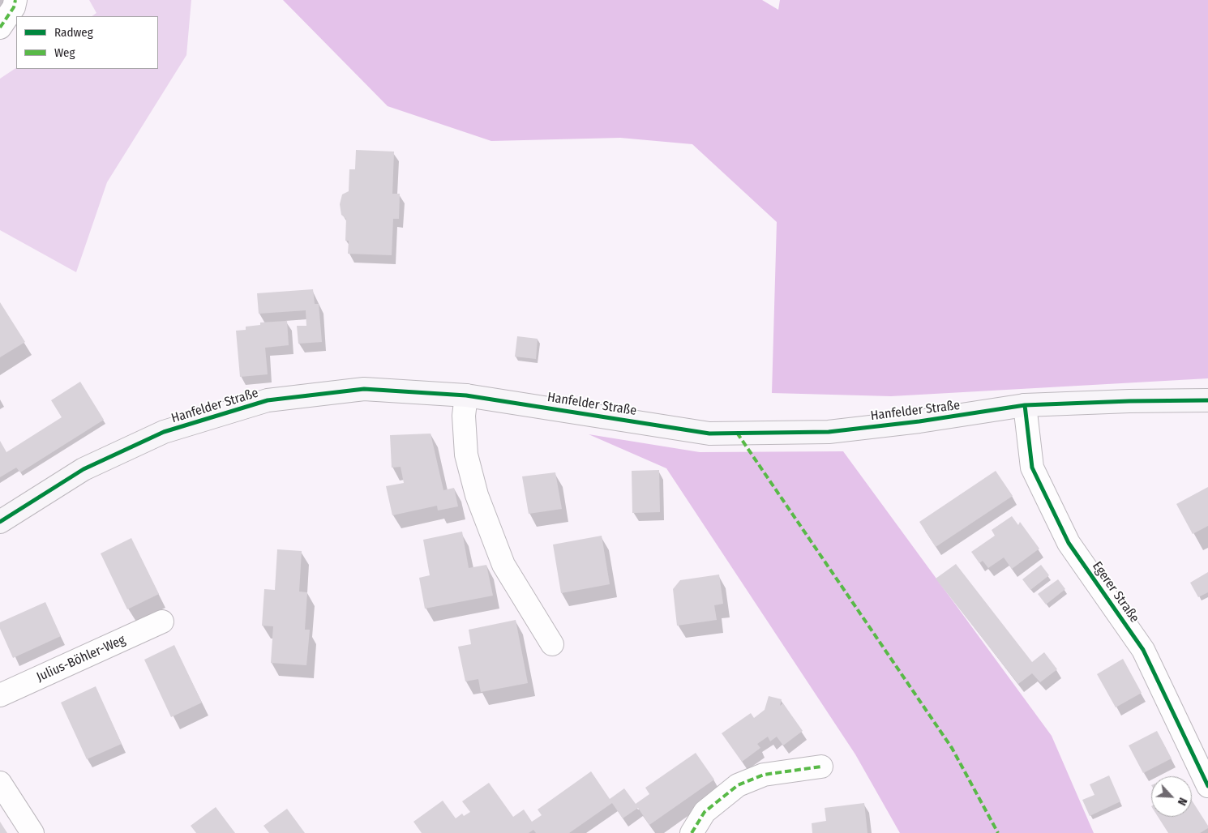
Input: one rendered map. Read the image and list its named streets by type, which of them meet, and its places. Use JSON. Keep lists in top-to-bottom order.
{
  "streets": {
    "street": ["Hanfelder Straße", "Egerer Straße", "Julius-Böhler-Weg"]
  },
  "crossings": [
    ["Hanfelder Straße", "Egerer Straße"]
  ],
  "legend": ["Radweg", "Weg"],
  "north": "bottom right"
}
